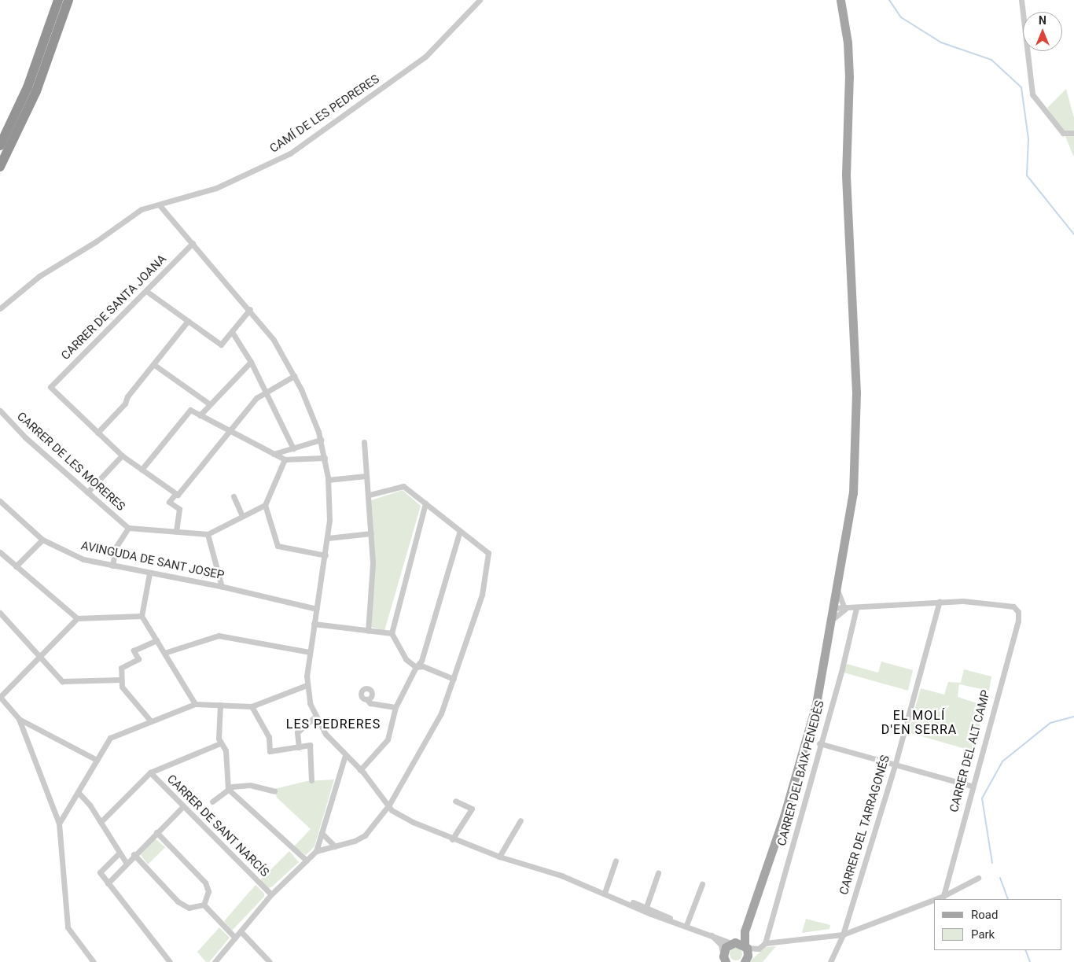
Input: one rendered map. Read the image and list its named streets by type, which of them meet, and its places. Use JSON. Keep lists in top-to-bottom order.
{
  "streets": {
    "street": [
      "CAMÍ DE LES PEDRERES",
      "CARRER DE SANTA JOANA",
      "CARRER DE LES MORERES",
      "AVINGUDA DE SANT JOSEP",
      "CARRER DEL ALT CAMP",
      "CARRER DEL BAIX PENEDÈS",
      "CARRER DEL TARRAGONÉS",
      "CARRER DE SANT NARCÍS"
    ]
  },
  "crossings": [
    ["CARRER DEL ALT CAMP", "CARRER DEL TARRAGONÉS"]
  ],
  "districts": ["EL MOLÍ D'EN SERRA", "LES PEDRERES"],
  "legend": ["Road", "Park"],
  "north": "top"
}
